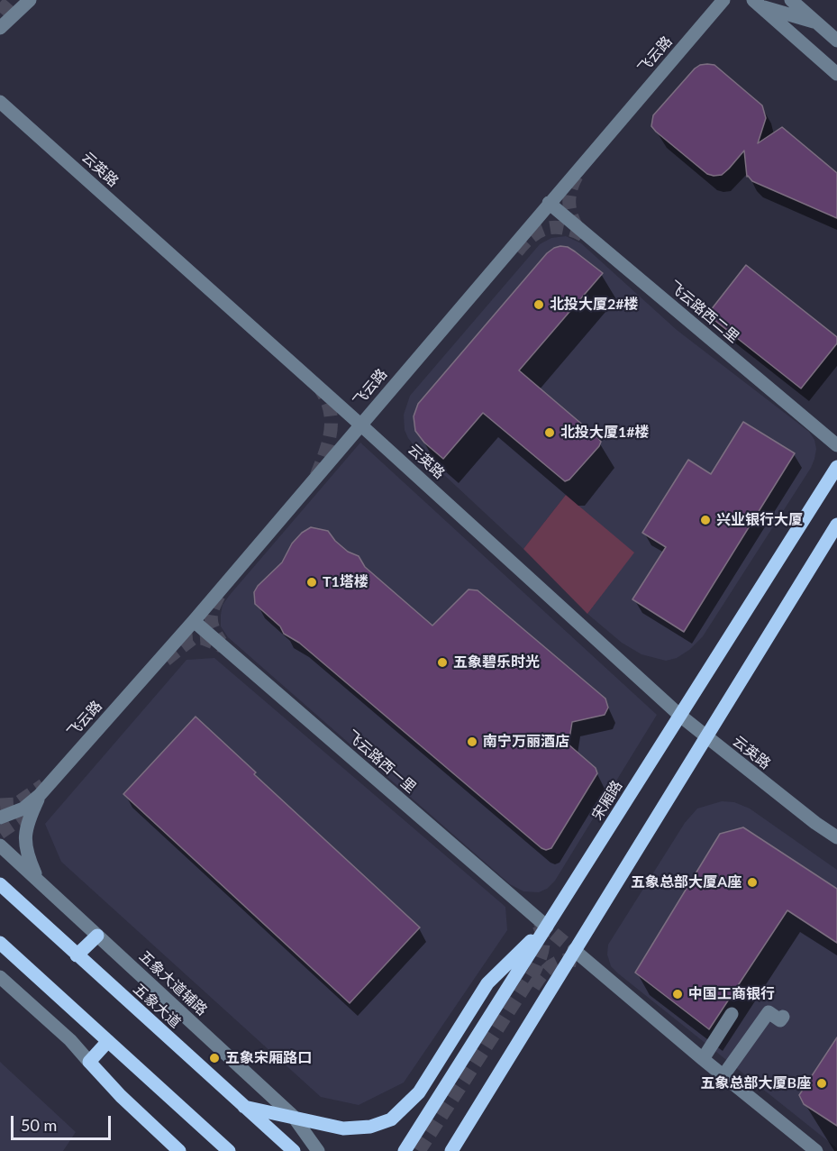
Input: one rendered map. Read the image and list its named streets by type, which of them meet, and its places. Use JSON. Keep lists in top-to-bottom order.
{
  "streets": {
    "main road": ["宋厢路", "五象大道"],
    "street": [
      "飞云路",
      "云英路",
      "飞云路西二里",
      "飞云路西一里",
      "五象大道辅路"
    ]
  },
  "crossings": [
    ["飞云路", "云英路"],
    ["飞云路", "飞云路西二里"],
    ["飞云路", "飞云路西一里"],
    ["飞云路", "五象大道辅路"],
    ["云英路", "宋厢路"],
    ["飞云路西一里", "宋厢路"]
  ],
  "places": [
    "北投大厦2#楼",
    "北投大厦1#楼",
    "兴业银行大厦",
    "T1塔楼",
    "五象碧乐时光",
    "南宁万丽酒店",
    "五象总部大厦A座",
    "中国工商银行",
    "五象宋厢路口",
    "五象总部大厦B座"
  ],
  "scale_bar": "50 m"
}
